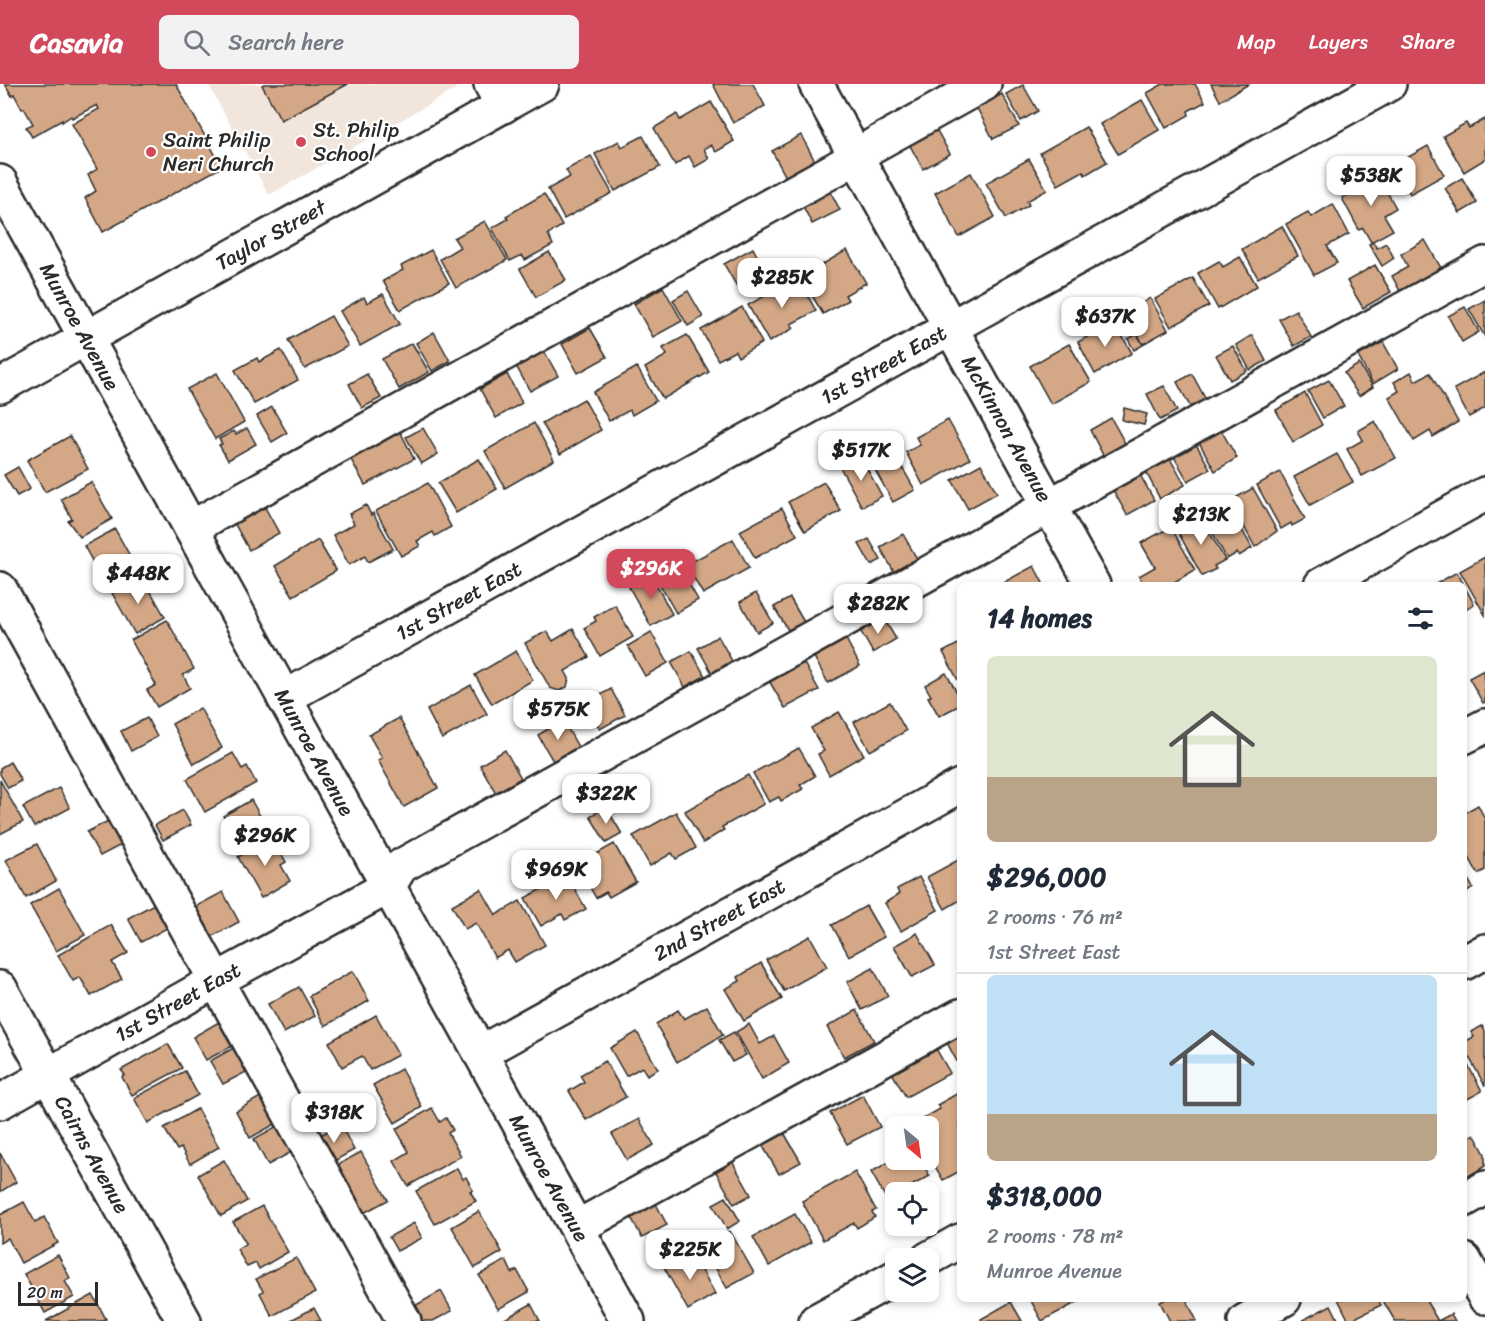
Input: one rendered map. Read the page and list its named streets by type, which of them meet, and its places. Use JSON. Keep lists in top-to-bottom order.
{
  "streets": {
    "street": [
      "Taylor Street",
      "Munroe Avenue",
      "1st Street East",
      "McKinnon Avenue",
      "2nd Street East",
      "Cairns Avenue"
    ]
  },
  "crossings": [
    ["Taylor Street", "Munroe Avenue"],
    ["Munroe Avenue", "1st Street East"],
    ["Munroe Avenue", "2nd Street East"],
    ["1st Street East", "McKinnon Avenue"],
    ["1st Street East", "Cairns Avenue"]
  ],
  "places": ["St. Philip School", "Saint Philip Neri Church"],
  "scale_bar": "20 m",
  "north": "bottom right",
  "page": {
    "header": "Casavia",
    "search": "Search here",
    "nav": ["Map", "Layers", "Share"],
    "price": [
      "$538K",
      "$285K",
      "$637K",
      "$517K",
      "$213K",
      "$296K",
      "$448K",
      "$282K",
      "$575K",
      "$322K",
      "$296K",
      "$969K",
      "$318K",
      "$225K"
    ],
    "heading": "14 homes",
    "list": [
      {
        "name": "$296,000",
        "note": "2 rooms · 76 m² · 1st Street East"
      },
      {
        "name": "$318,000",
        "note": "2 rooms · 78 m² · Munroe Avenue"
      }
    ],
    "scale": "20 m"
  }
}
